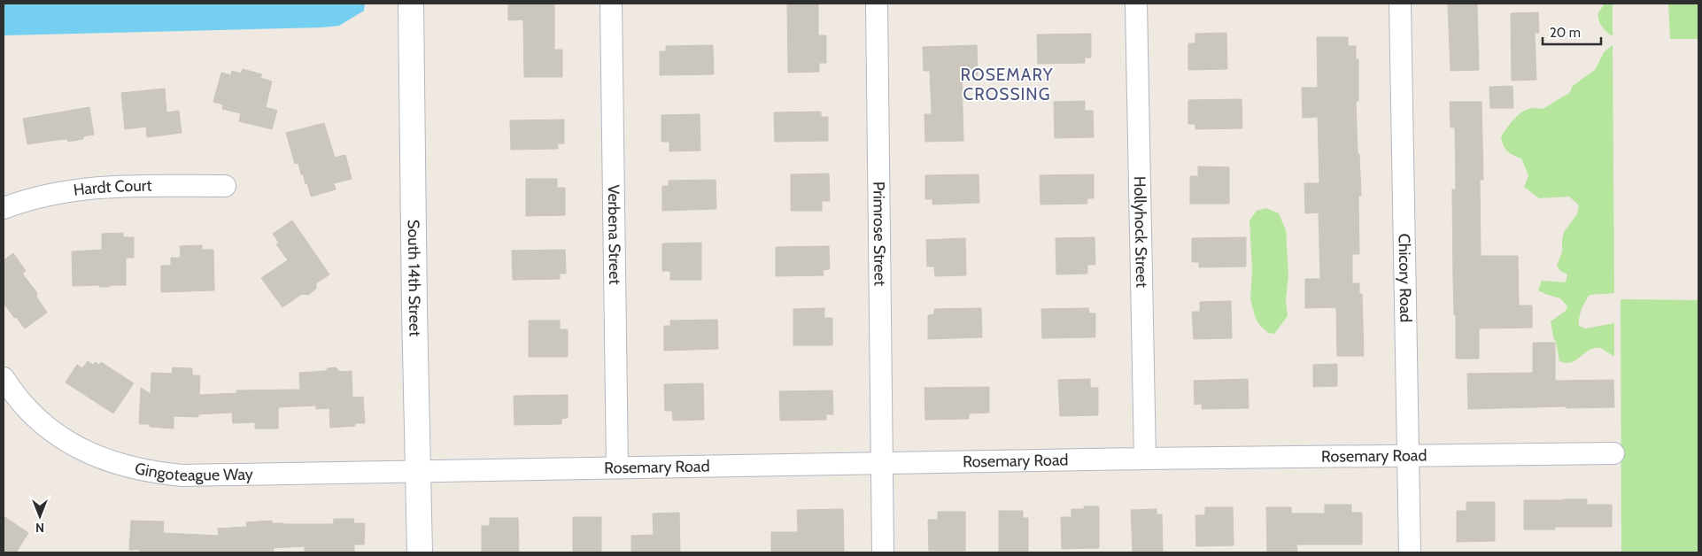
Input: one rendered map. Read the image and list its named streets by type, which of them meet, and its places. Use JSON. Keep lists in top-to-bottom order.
{
  "streets": {
    "main road": ["South 14th Street"],
    "street": [
      "Hardt Court",
      "Hollyhock Street",
      "Primrose Street",
      "Verbena Street",
      "Chicory Road",
      "Rosemary Road",
      "Gingoteague Way"
    ]
  },
  "crossings": [
    ["Hollyhock Street", "Rosemary Road"],
    ["Primrose Street", "Rosemary Road"],
    ["Verbena Street", "Rosemary Road"],
    ["South 14th Street", "Rosemary Road"],
    ["South 14th Street", "Gingoteague Way"],
    ["Chicory Road", "Rosemary Road"],
    ["Rosemary Road", "Gingoteague Way"]
  ],
  "districts": ["ROSEMARY CROSSING"],
  "scale_bar": "20 m",
  "north": "bottom"
}
